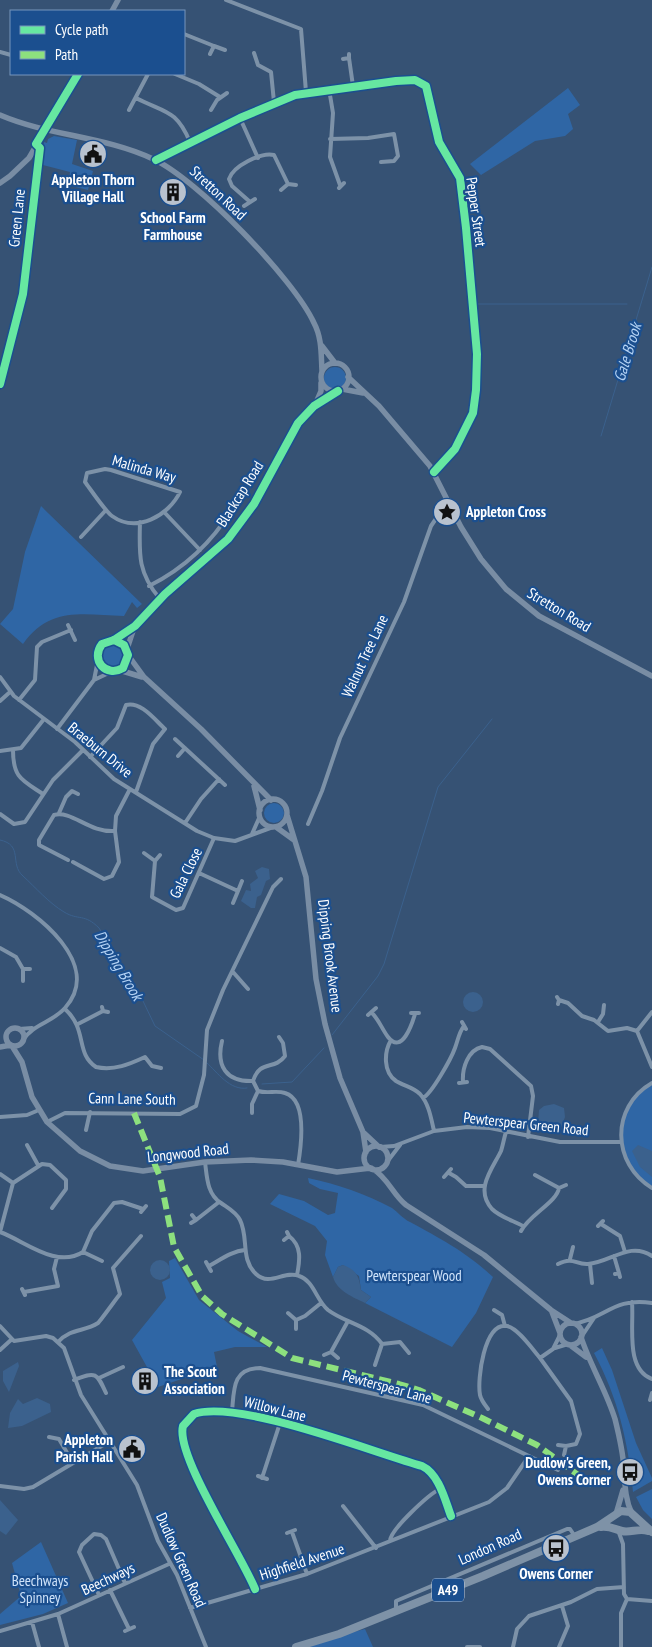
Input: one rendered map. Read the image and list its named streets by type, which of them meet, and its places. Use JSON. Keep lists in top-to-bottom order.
{
  "streets": {
    "highway": ["London Road", "A49"],
    "street": [
      "Stretton Road",
      "Pepper Street",
      "Green Lane",
      "Malinda Way",
      "Blackcap Road",
      "Walnut Tree Lane",
      "Braeburn Drive",
      "Gala Close",
      "Dipping Brook Avenue",
      "Cann Lane South",
      "Pewterspear Green Road",
      "Longwood Road",
      "Pewterspear Lane",
      "Willow Lane",
      "Dudlow Green Road",
      "Highfield Avenue",
      "Beechways"
    ]
  },
  "crossings": [
    ["Stretton Road", "Pepper Street"],
    ["Stretton Road", "Blackcap Road"],
    ["Stretton Road", "Walnut Tree Lane"],
    ["Braeburn Drive", "Gala Close"],
    ["Braeburn Drive", "Dipping Brook Avenue"],
    ["Dipping Brook Avenue", "Pewterspear Green Road"],
    ["Dipping Brook Avenue", "Longwood Road"],
    ["Cann Lane South", "Longwood Road"],
    ["Pewterspear Green Road", "Longwood Road"],
    ["Pewterspear Lane", "Willow Lane"],
    ["Pewterspear Lane", "Highfield Avenue"],
    ["Willow Lane", "Highfield Avenue"],
    ["London Road", "A49"],
    ["Dudlow Green Road", "Highfield Avenue"],
    ["Dudlow Green Road", "Beechways"]
  ],
  "water": ["Gale Brook", "Dipping Brook"],
  "parks": ["Pewterspear Wood", "Beechways Spinney"],
  "places": {
    "public building": ["Appleton Thorn Village Hall", "Appleton Parish Hall"],
    "building": ["School Farm Farmhouse", "The Scout Association"],
    "place": ["Appleton Cross"],
    "bus stop": ["Dudlow's Green, Owens Corner", "Owens Corner"]
  },
  "legend": ["Cycle path", "Path"]
}
